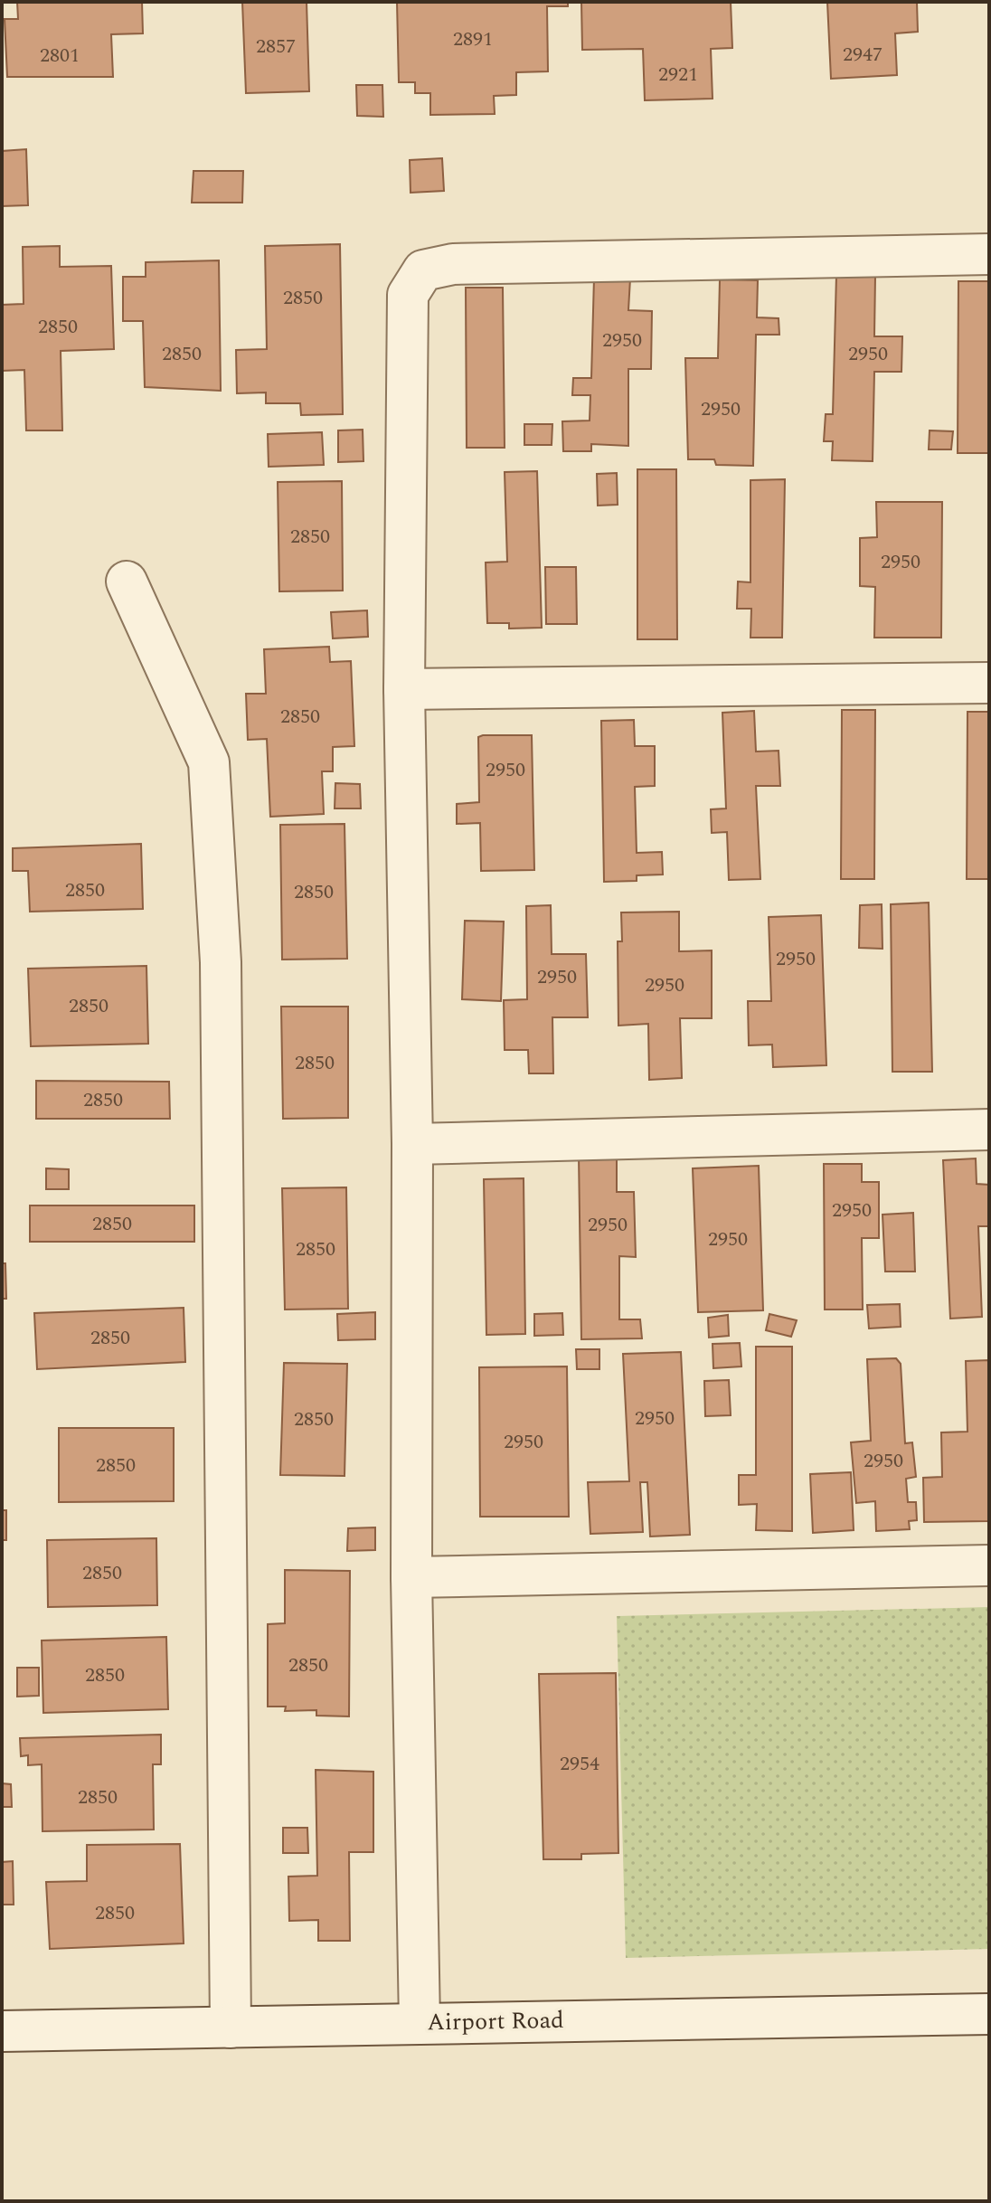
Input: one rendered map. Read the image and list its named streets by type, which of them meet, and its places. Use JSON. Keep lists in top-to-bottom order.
{
  "streets": {
    "street": ["Airport Road"]
  },
  "house_numbers": [
    "2891",
    "2857",
    "2947",
    "2801",
    "2921",
    "2850",
    "2850",
    "2950",
    "2850",
    "2950",
    "2950",
    "2850",
    "2950",
    "2850",
    "2950",
    "2850",
    "2850",
    "2950",
    "2950",
    "2950",
    "2850",
    "2850",
    "2850",
    "2950",
    "2850",
    "2950",
    "2950",
    "2850",
    "2850",
    "2950",
    "2850",
    "2950",
    "2950",
    "2850",
    "2850",
    "2850",
    "2850",
    "2954",
    "2850",
    "2850"
  ]
}
